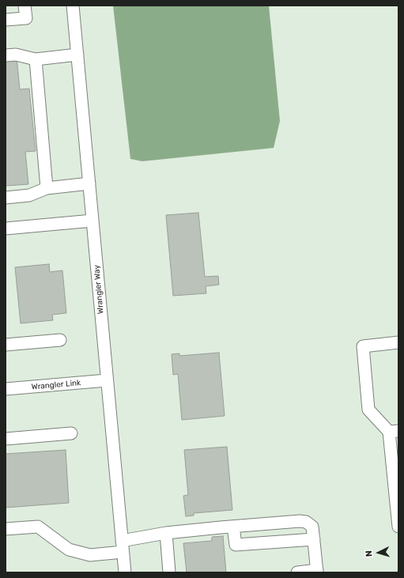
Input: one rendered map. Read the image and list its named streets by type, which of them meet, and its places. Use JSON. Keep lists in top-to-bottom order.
{
  "streets": {
    "street": ["Wrangler Way", "Wrangler Link"]
  },
  "crossings": [
    ["Wrangler Way", "Wrangler Link"]
  ],
  "north": "left"
}
